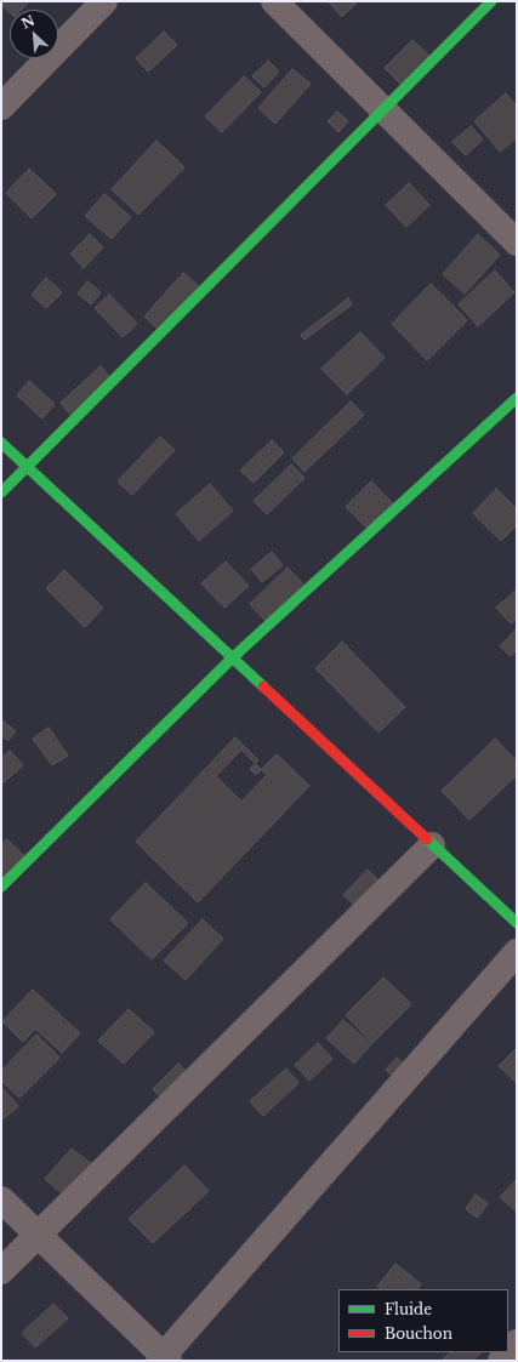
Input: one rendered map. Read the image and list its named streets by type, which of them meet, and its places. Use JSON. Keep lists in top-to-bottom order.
{
  "legend": ["Fluide", "Bouchon"],
  "north": "top left"
}
